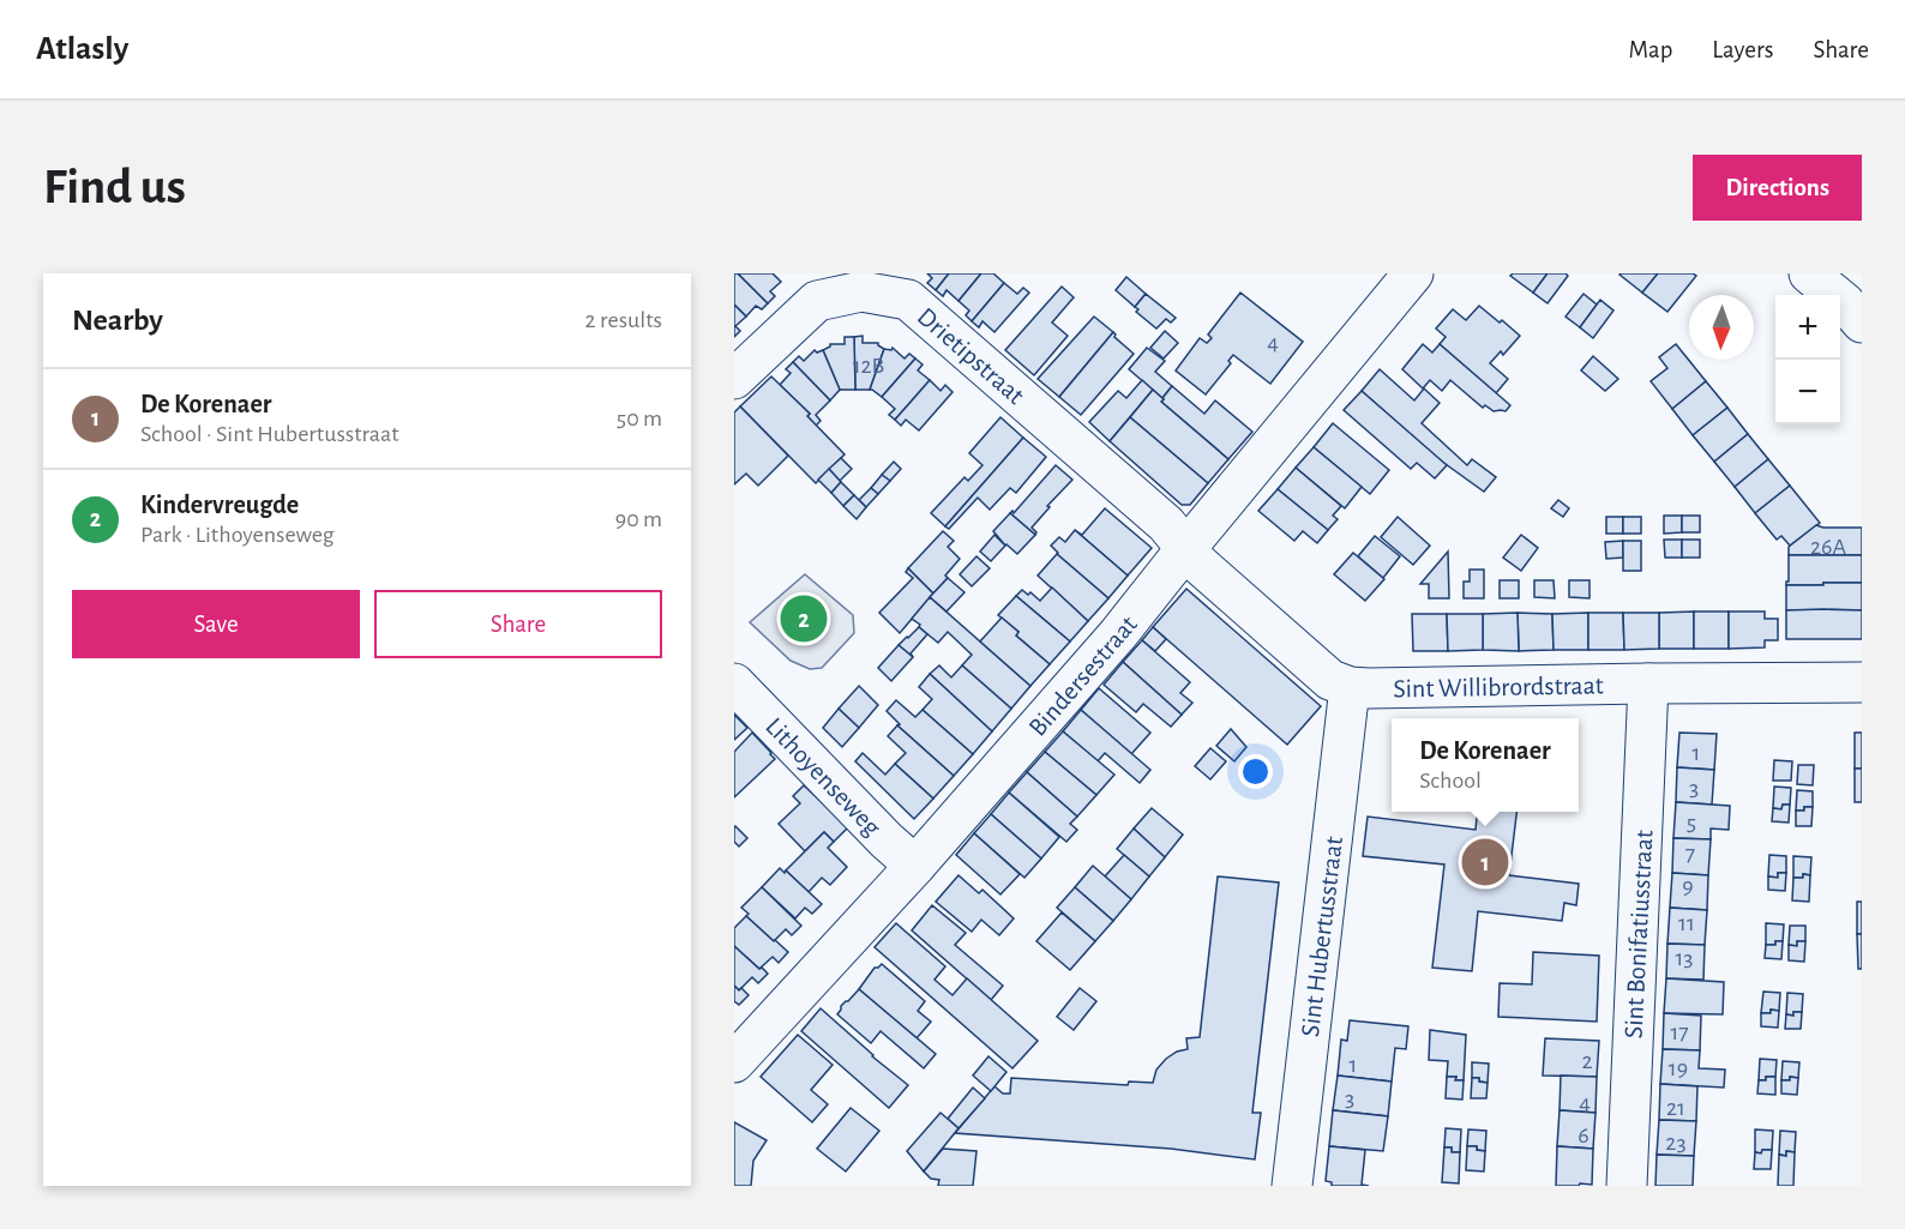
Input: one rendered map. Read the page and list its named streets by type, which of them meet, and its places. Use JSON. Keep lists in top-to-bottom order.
{
  "streets": {
    "street": [
      "Drietipstraat",
      "Bindersestraat",
      "Sint Willibrordstraat",
      "Lithoyenseweg",
      "Sint Bonifatiusstraat",
      "Sint Hubertusstraat"
    ]
  },
  "crossings": [
    ["Drietipstraat", "Bindersestraat"],
    ["Drietipstraat", "Sint Willibrordstraat"],
    ["Bindersestraat", "Sint Willibrordstraat"],
    ["Bindersestraat", "Lithoyenseweg"],
    ["Sint Willibrordstraat", "Sint Bonifatiusstraat"],
    ["Sint Willibrordstraat", "Sint Hubertusstraat"]
  ],
  "house_numbers": [
    "4",
    "12B",
    "26A",
    "1",
    "3",
    "5",
    "7",
    "9",
    "11",
    "13",
    "17",
    "2",
    "1",
    "19",
    "3",
    "4",
    "21",
    "6",
    "23"
  ],
  "north": "bottom",
  "page": {
    "header": "Atlasly",
    "nav": ["Map", "Layers", "Share"],
    "buttons": [
      "Directions",
      ["Save", "Share"]
    ],
    "title": "Find us",
    "heading": ["Nearby", "2 results"],
    "map_buttons": ["+", "−"],
    "list": [
      {
        "mark": "1",
        "name": "De Korenaer",
        "note": "School · Sint Hubertusstraat",
        "value": "50 m"
      },
      {
        "mark": "2",
        "name": "Kindervreugde",
        "note": "Park · Lithoyenseweg",
        "value": "90 m"
      }
    ],
    "pins": ["2", "1"],
    "popup": ["De Korenaer", "School"]
  }
}
